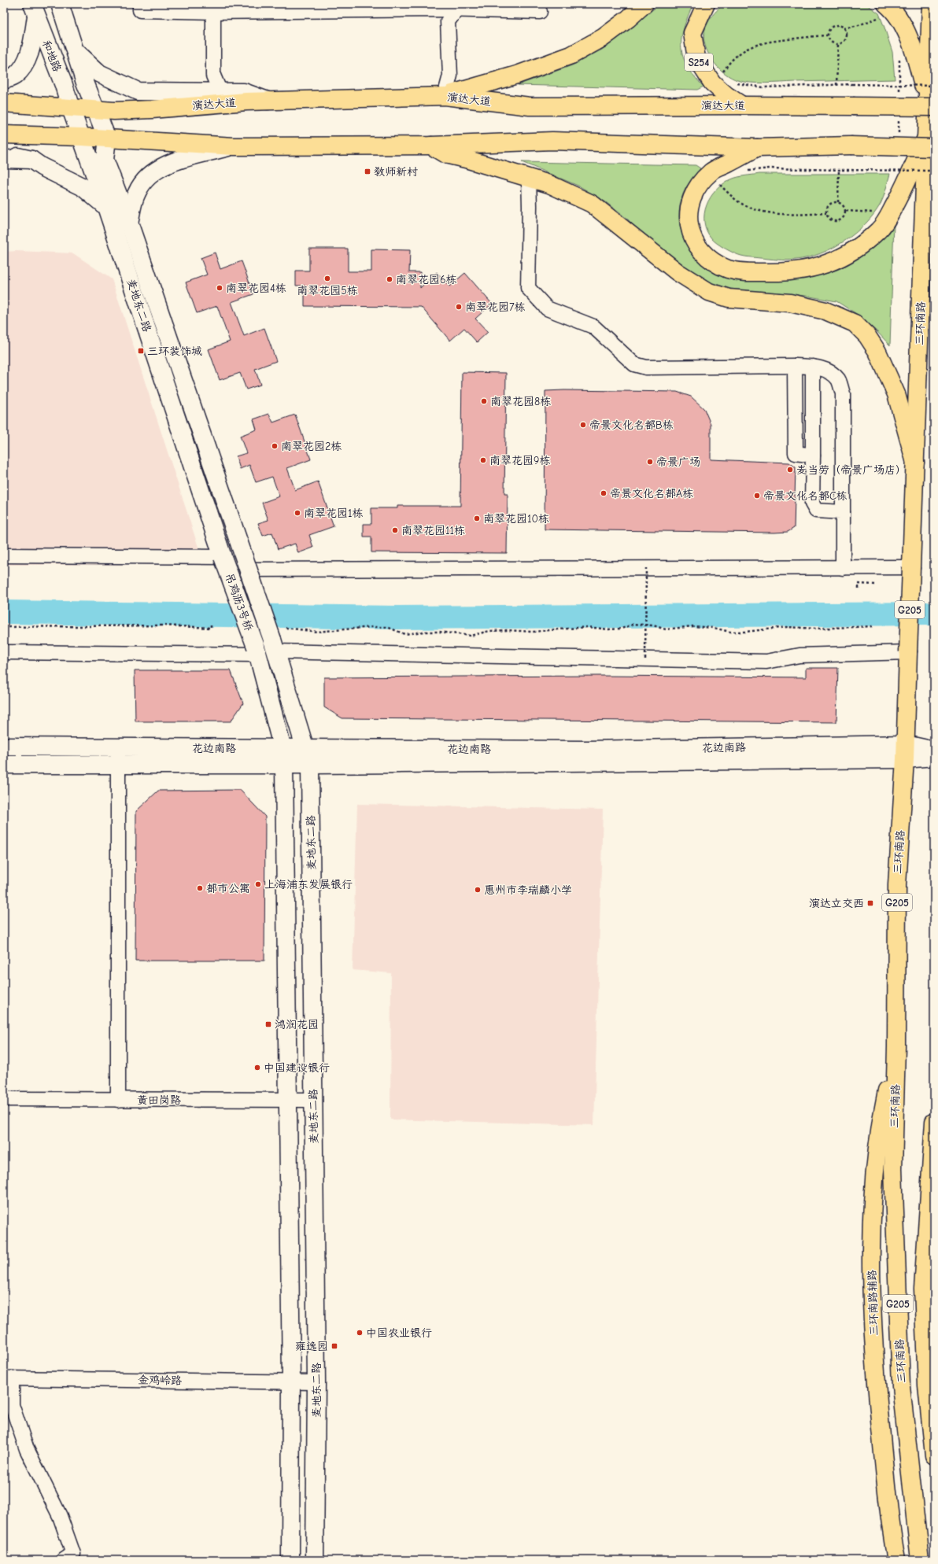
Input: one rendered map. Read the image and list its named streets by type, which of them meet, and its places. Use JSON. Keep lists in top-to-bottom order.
{
  "streets": {
    "main road": [
      "S254",
      "演达大道",
      "三环南路",
      "G205",
      "三环南路辅路"
    ],
    "street": [
      "和地路",
      "麦地东二路",
      "吊鸡沥3号桥",
      "花边南路",
      "黄田岗路",
      "金鸡岭路"
    ]
  },
  "crossings": [
    ["和地路", "演达大道"],
    ["和地路", "麦地东二路"],
    ["S254", "演达大道"],
    ["演达大道", "麦地东二路"],
    ["演达大道", "三环南路"],
    ["麦地东二路", "吊鸡沥3号桥"],
    ["麦地东二路", "花边南路"],
    ["麦地东二路", "黄田岗路"],
    ["麦地东二路", "金鸡岭路"],
    ["三环南路", "G205"],
    ["三环南路", "花边南路"],
    ["三环南路", "三环南路辅路"]
  ],
  "places": {
    "transit": [
      "教师新村",
      "三环装饰城",
      "演达立交西",
      "鸿润花园",
      "雍逸园"
    ],
    "other": [
      "南翠花园5栋",
      "南翠花园6栋",
      "南翠花园4栋",
      "南翠花园7栋",
      "南翠花园8栋",
      "帝景文化名都B栋",
      "南翠花园2栋",
      "南翠花园9栋",
      "帝景广场",
      "麦当劳（帝景广场店）",
      "帝景文化名都A栋",
      "帝景文化名都C栋",
      "南翠花园1栋",
      "南翠花园10栋",
      "南翠花园11栋",
      "上海浦东发展银行",
      "都市公寓",
      "惠州市李瑞麟小学",
      "中国建设银行",
      "中国农业银行"
    ]
  }
}
